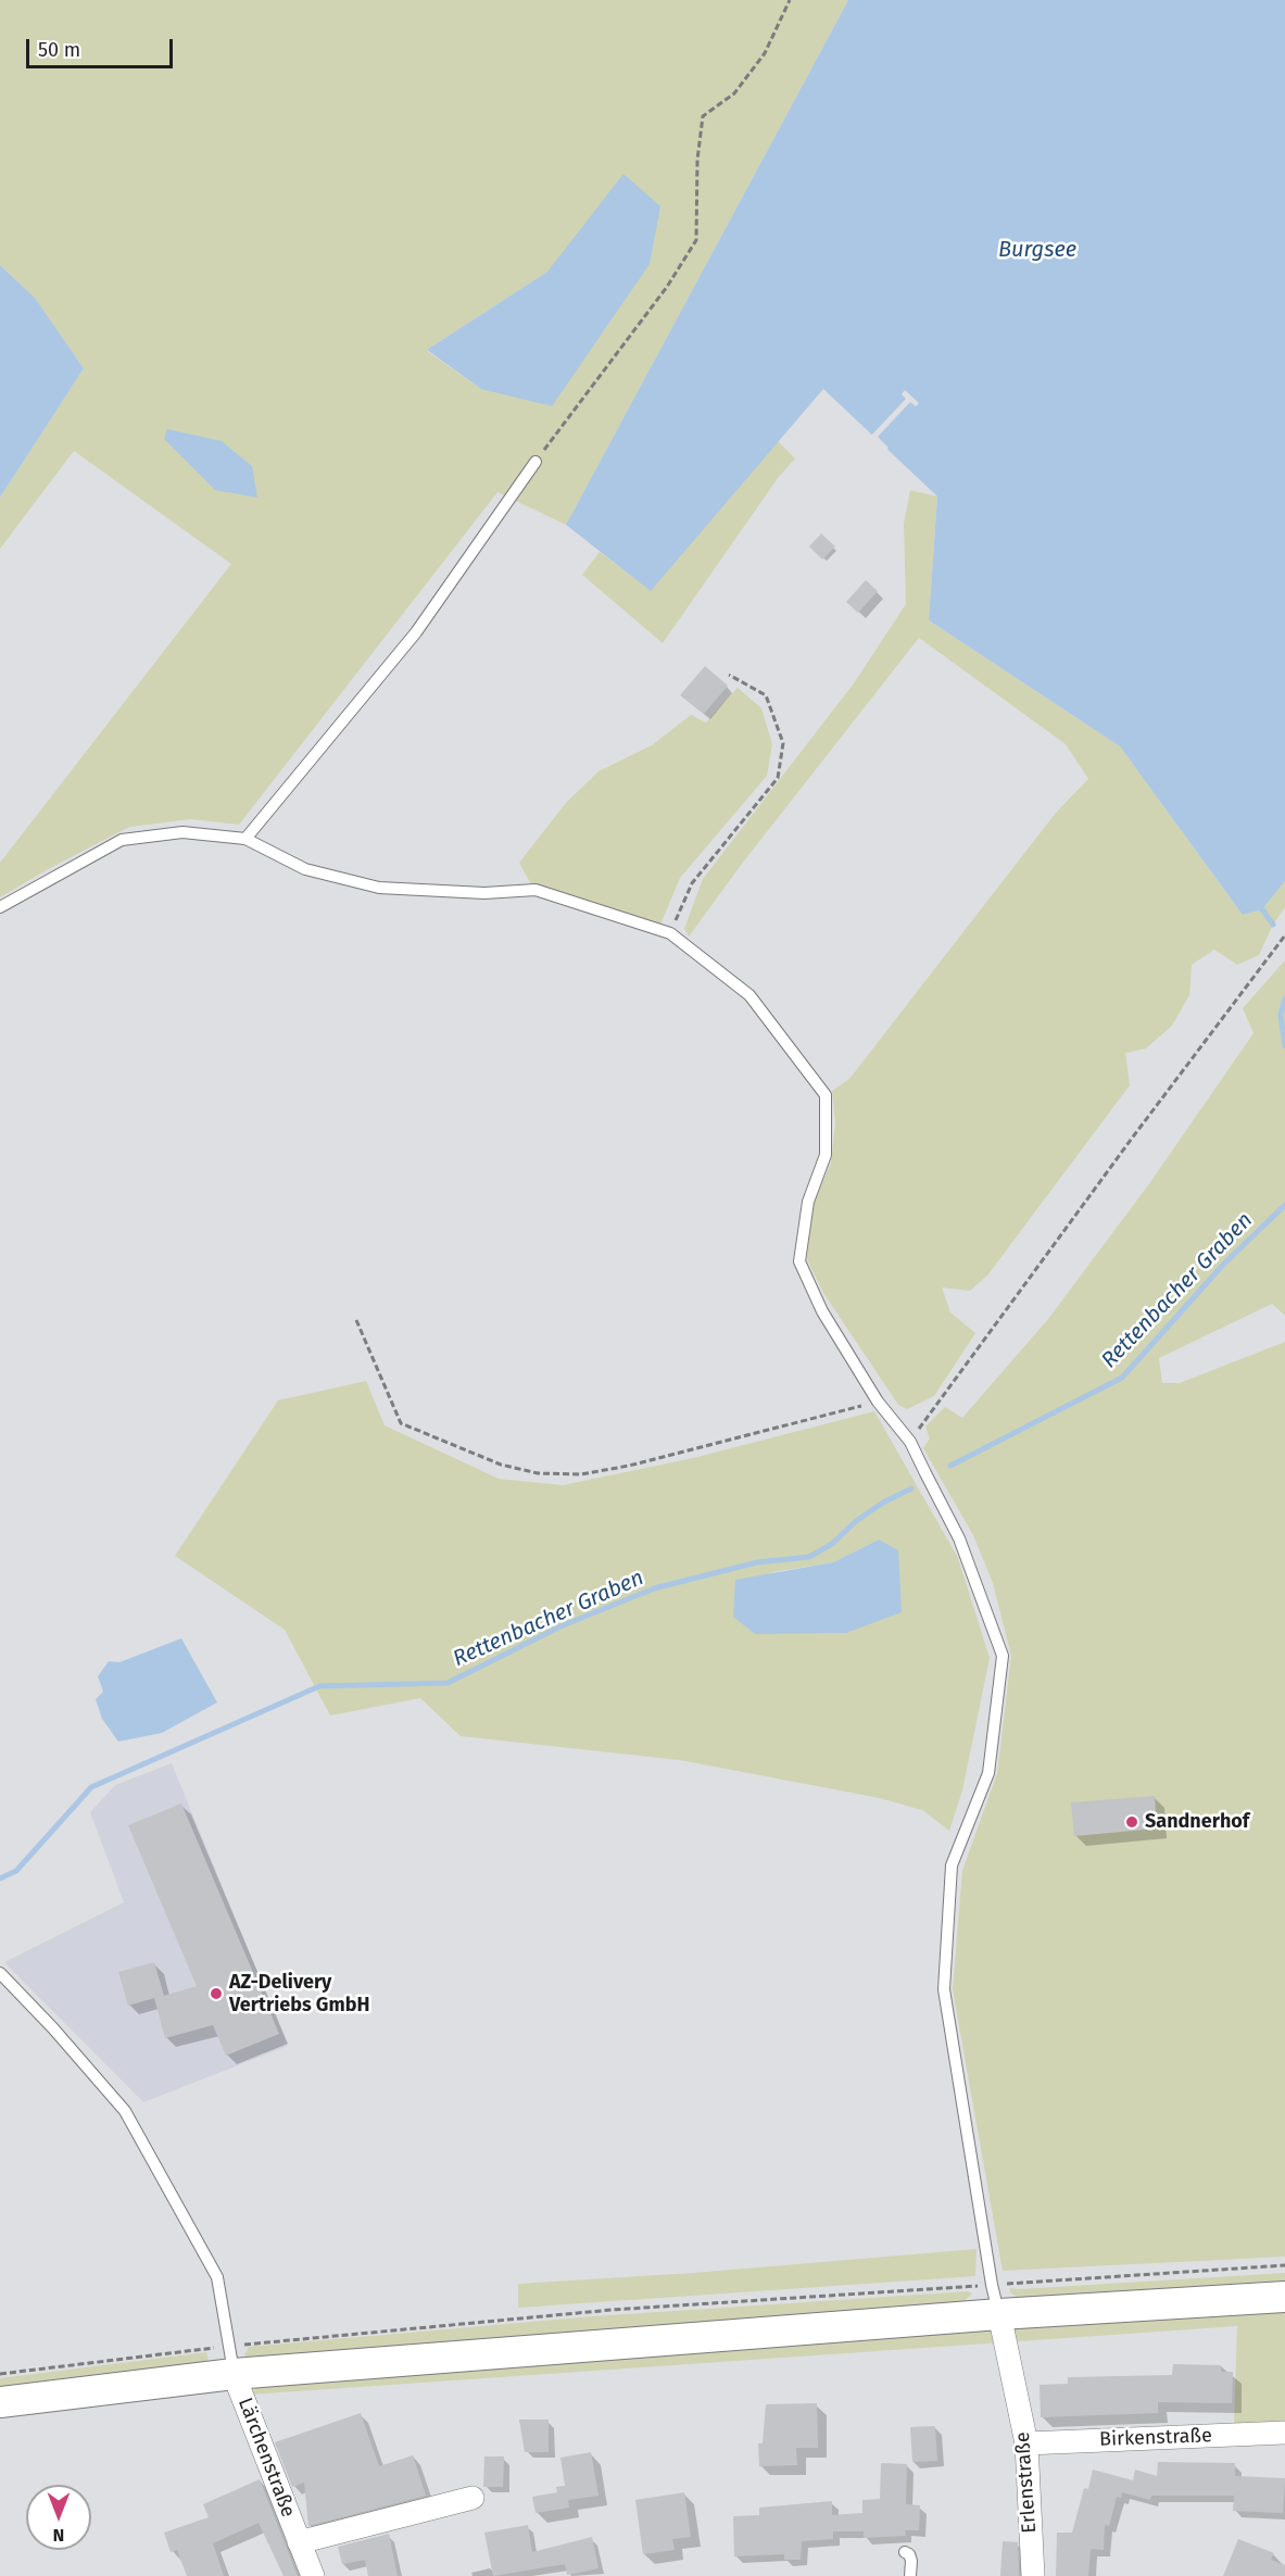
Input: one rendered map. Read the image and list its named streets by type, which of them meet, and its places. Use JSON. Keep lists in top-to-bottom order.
{
  "streets": {
    "street": ["Birkenstraße", "Lärchenstraße", "Erlenstraße"]
  },
  "crossings": [
    ["Birkenstraße", "Erlenstraße"]
  ],
  "water": ["Burgsee", "Rettenbacher Graben"],
  "places": ["Sandnerhof", "AZ-Delivery Vertriebs GmbH"],
  "scale_bar": "50 m",
  "north": "bottom"
}
